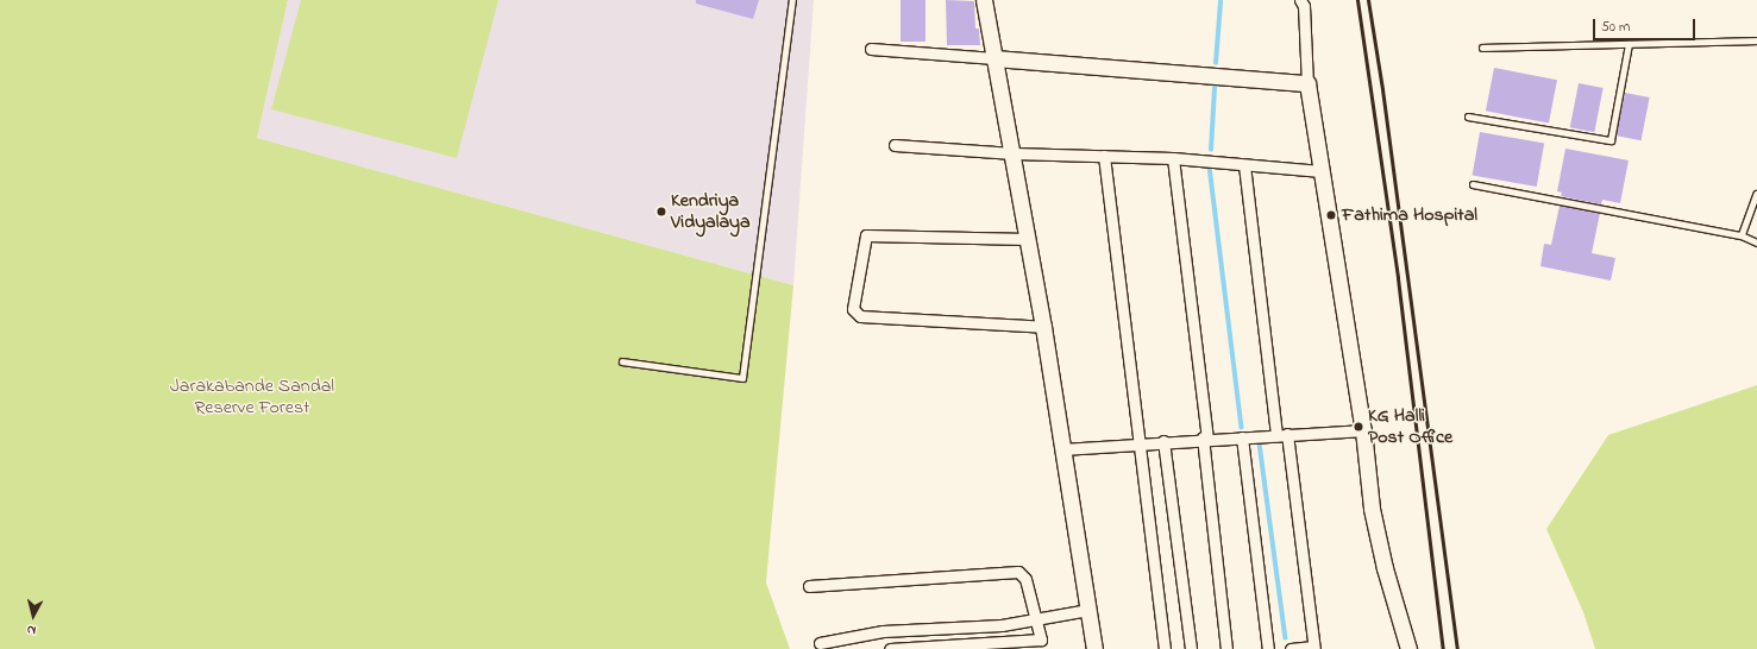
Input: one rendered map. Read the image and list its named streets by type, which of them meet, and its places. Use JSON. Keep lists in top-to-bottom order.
{
  "parks": ["Jarakabande Sandal Reserve Forest"],
  "places": ["Kendriya Vidyalaya", "Fathima Hospital", "KG Halli Post Office"],
  "scale_bar": "50 m",
  "north": "bottom"
}
